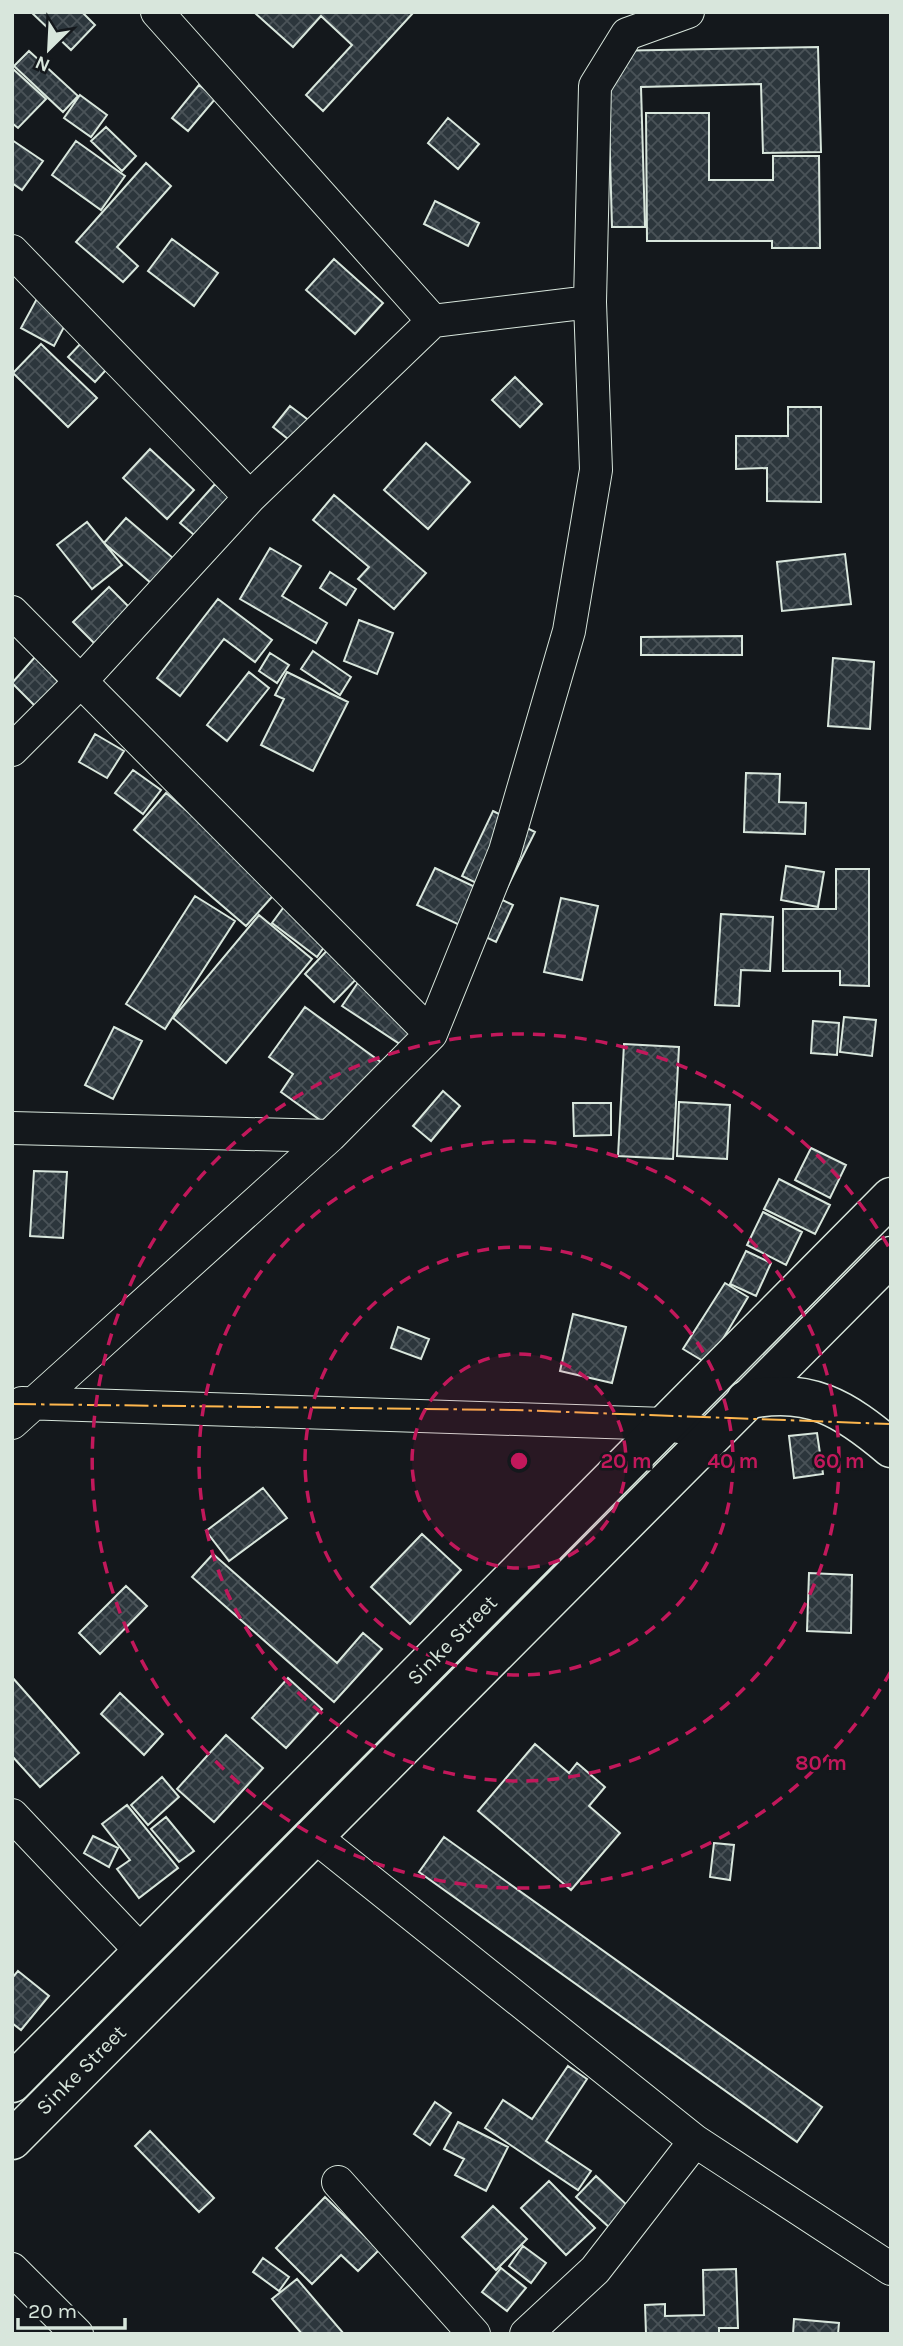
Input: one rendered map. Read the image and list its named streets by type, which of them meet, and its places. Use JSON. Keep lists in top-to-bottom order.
{
  "streets": {
    "street": ["Sinke Street"]
  },
  "scale_bar": "20 m",
  "north": "bottom left",
  "rings": [
    "20 m",
    "40 m",
    "60 m",
    "80 m"
  ]
}
